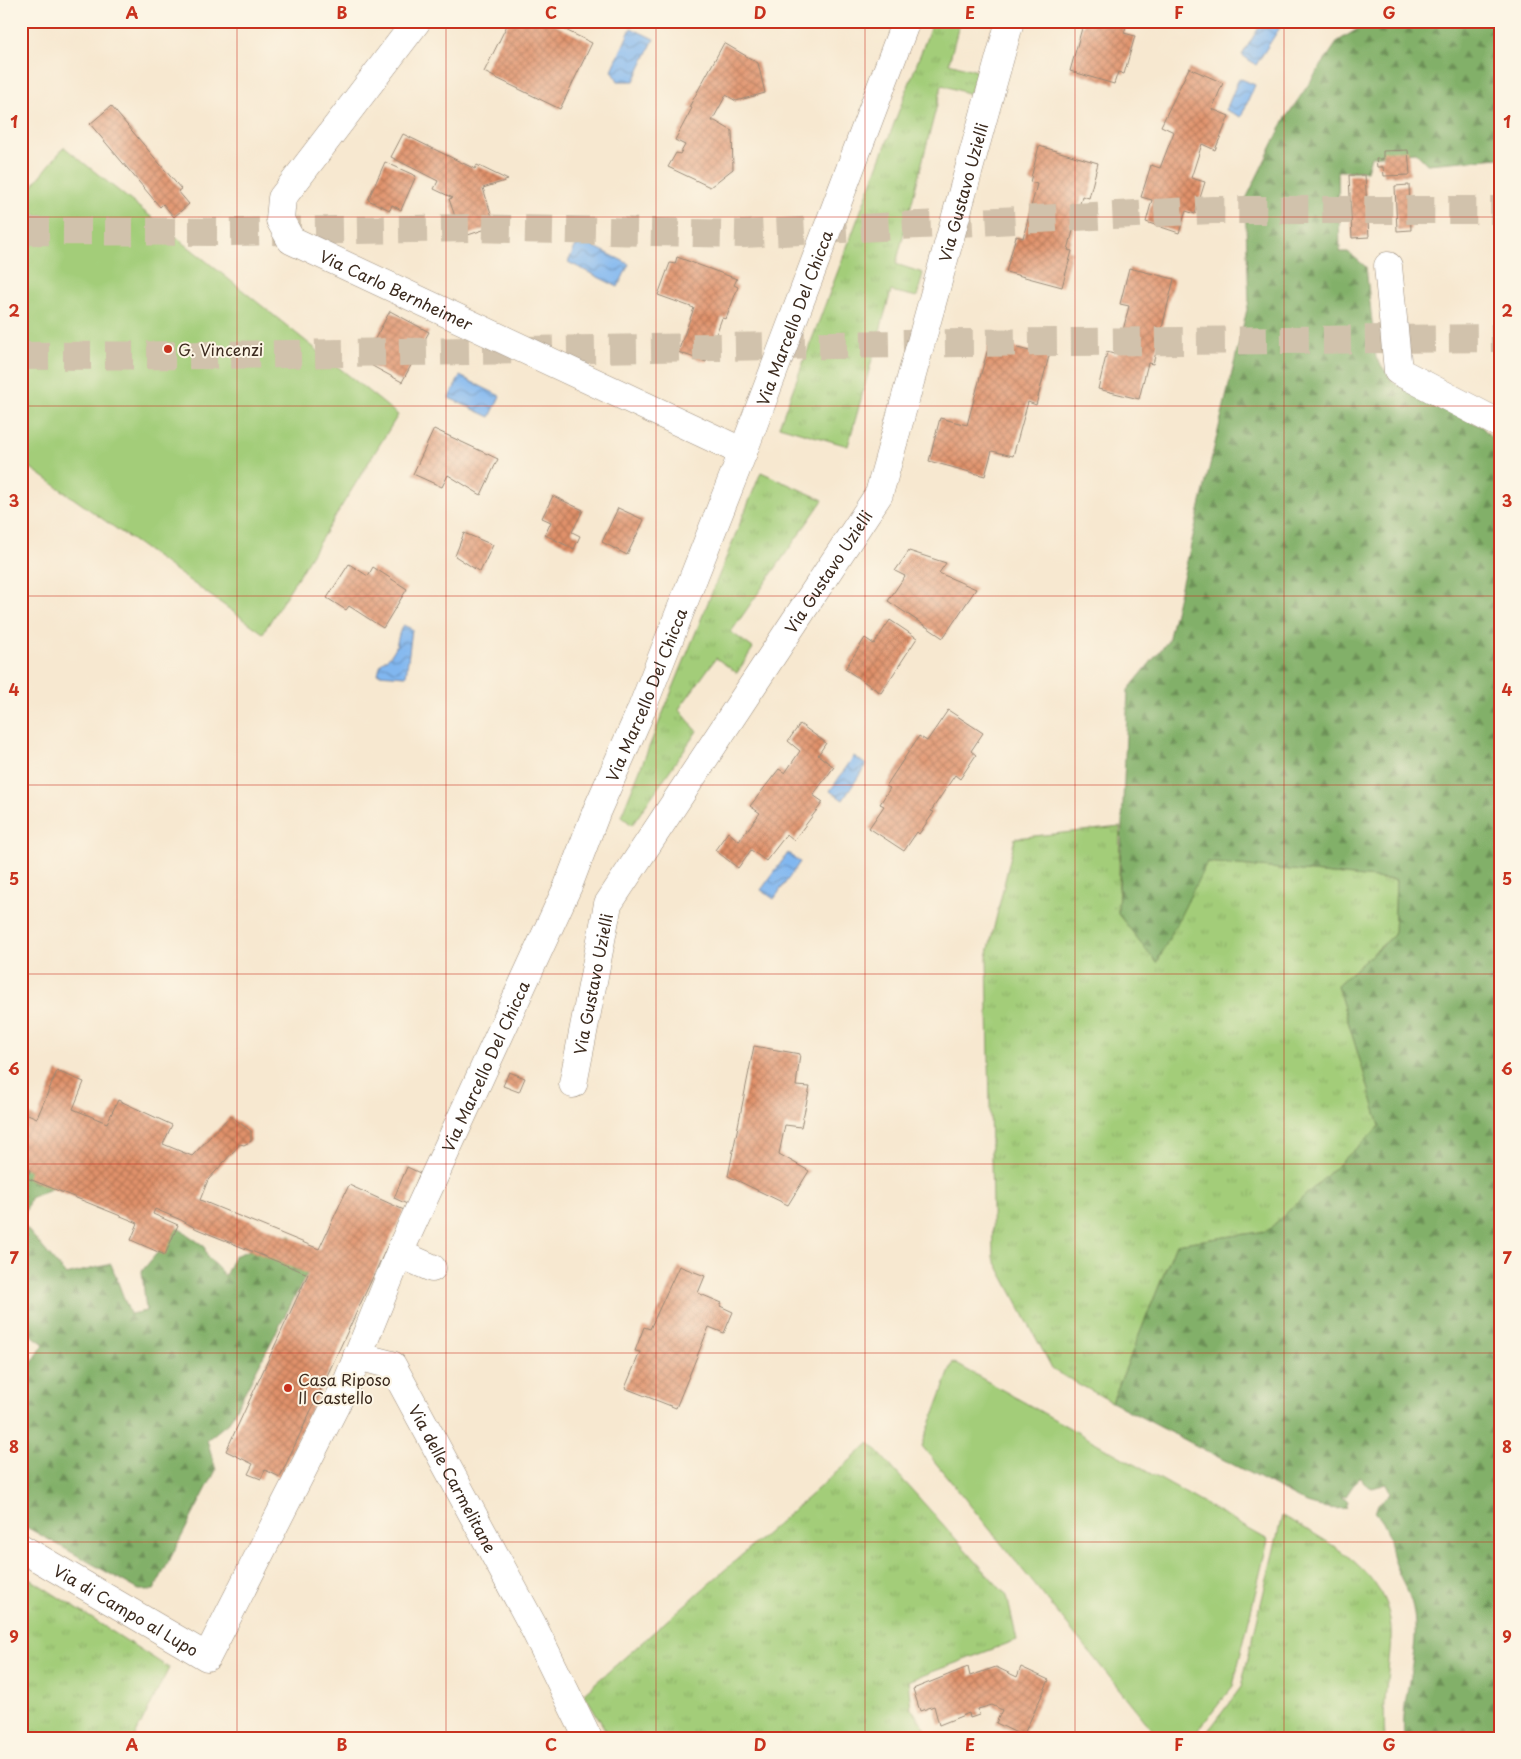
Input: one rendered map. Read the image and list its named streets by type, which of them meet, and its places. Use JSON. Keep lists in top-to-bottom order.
{
  "streets": {
    "street": [
      "Via Gustavo Uzielli",
      "Via Carlo Bernheimer",
      "Via Marcello Del Chicca",
      "Via delle Carmelitane",
      "Via di Campo al Lupo"
    ]
  },
  "crossings": [
    ["Via Carlo Bernheimer", "Via Marcello Del Chicca"],
    ["Via Marcello Del Chicca", "Via delle Carmelitane"],
    ["Via Marcello Del Chicca", "Via di Campo al Lupo"],
    ["Via delle Carmelitane", "Via di Campo al Lupo"]
  ],
  "places": ["G. Vincenzi", "Casa Riposo Il Castello"],
  "grid": {
    "columns": [
      "A",
      "B",
      "C",
      "D",
      "E",
      "F",
      "G"
    ],
    "rows": [
      "1",
      "2",
      "3",
      "4",
      "5",
      "6",
      "7",
      "8",
      "9"
    ]
  }
}
